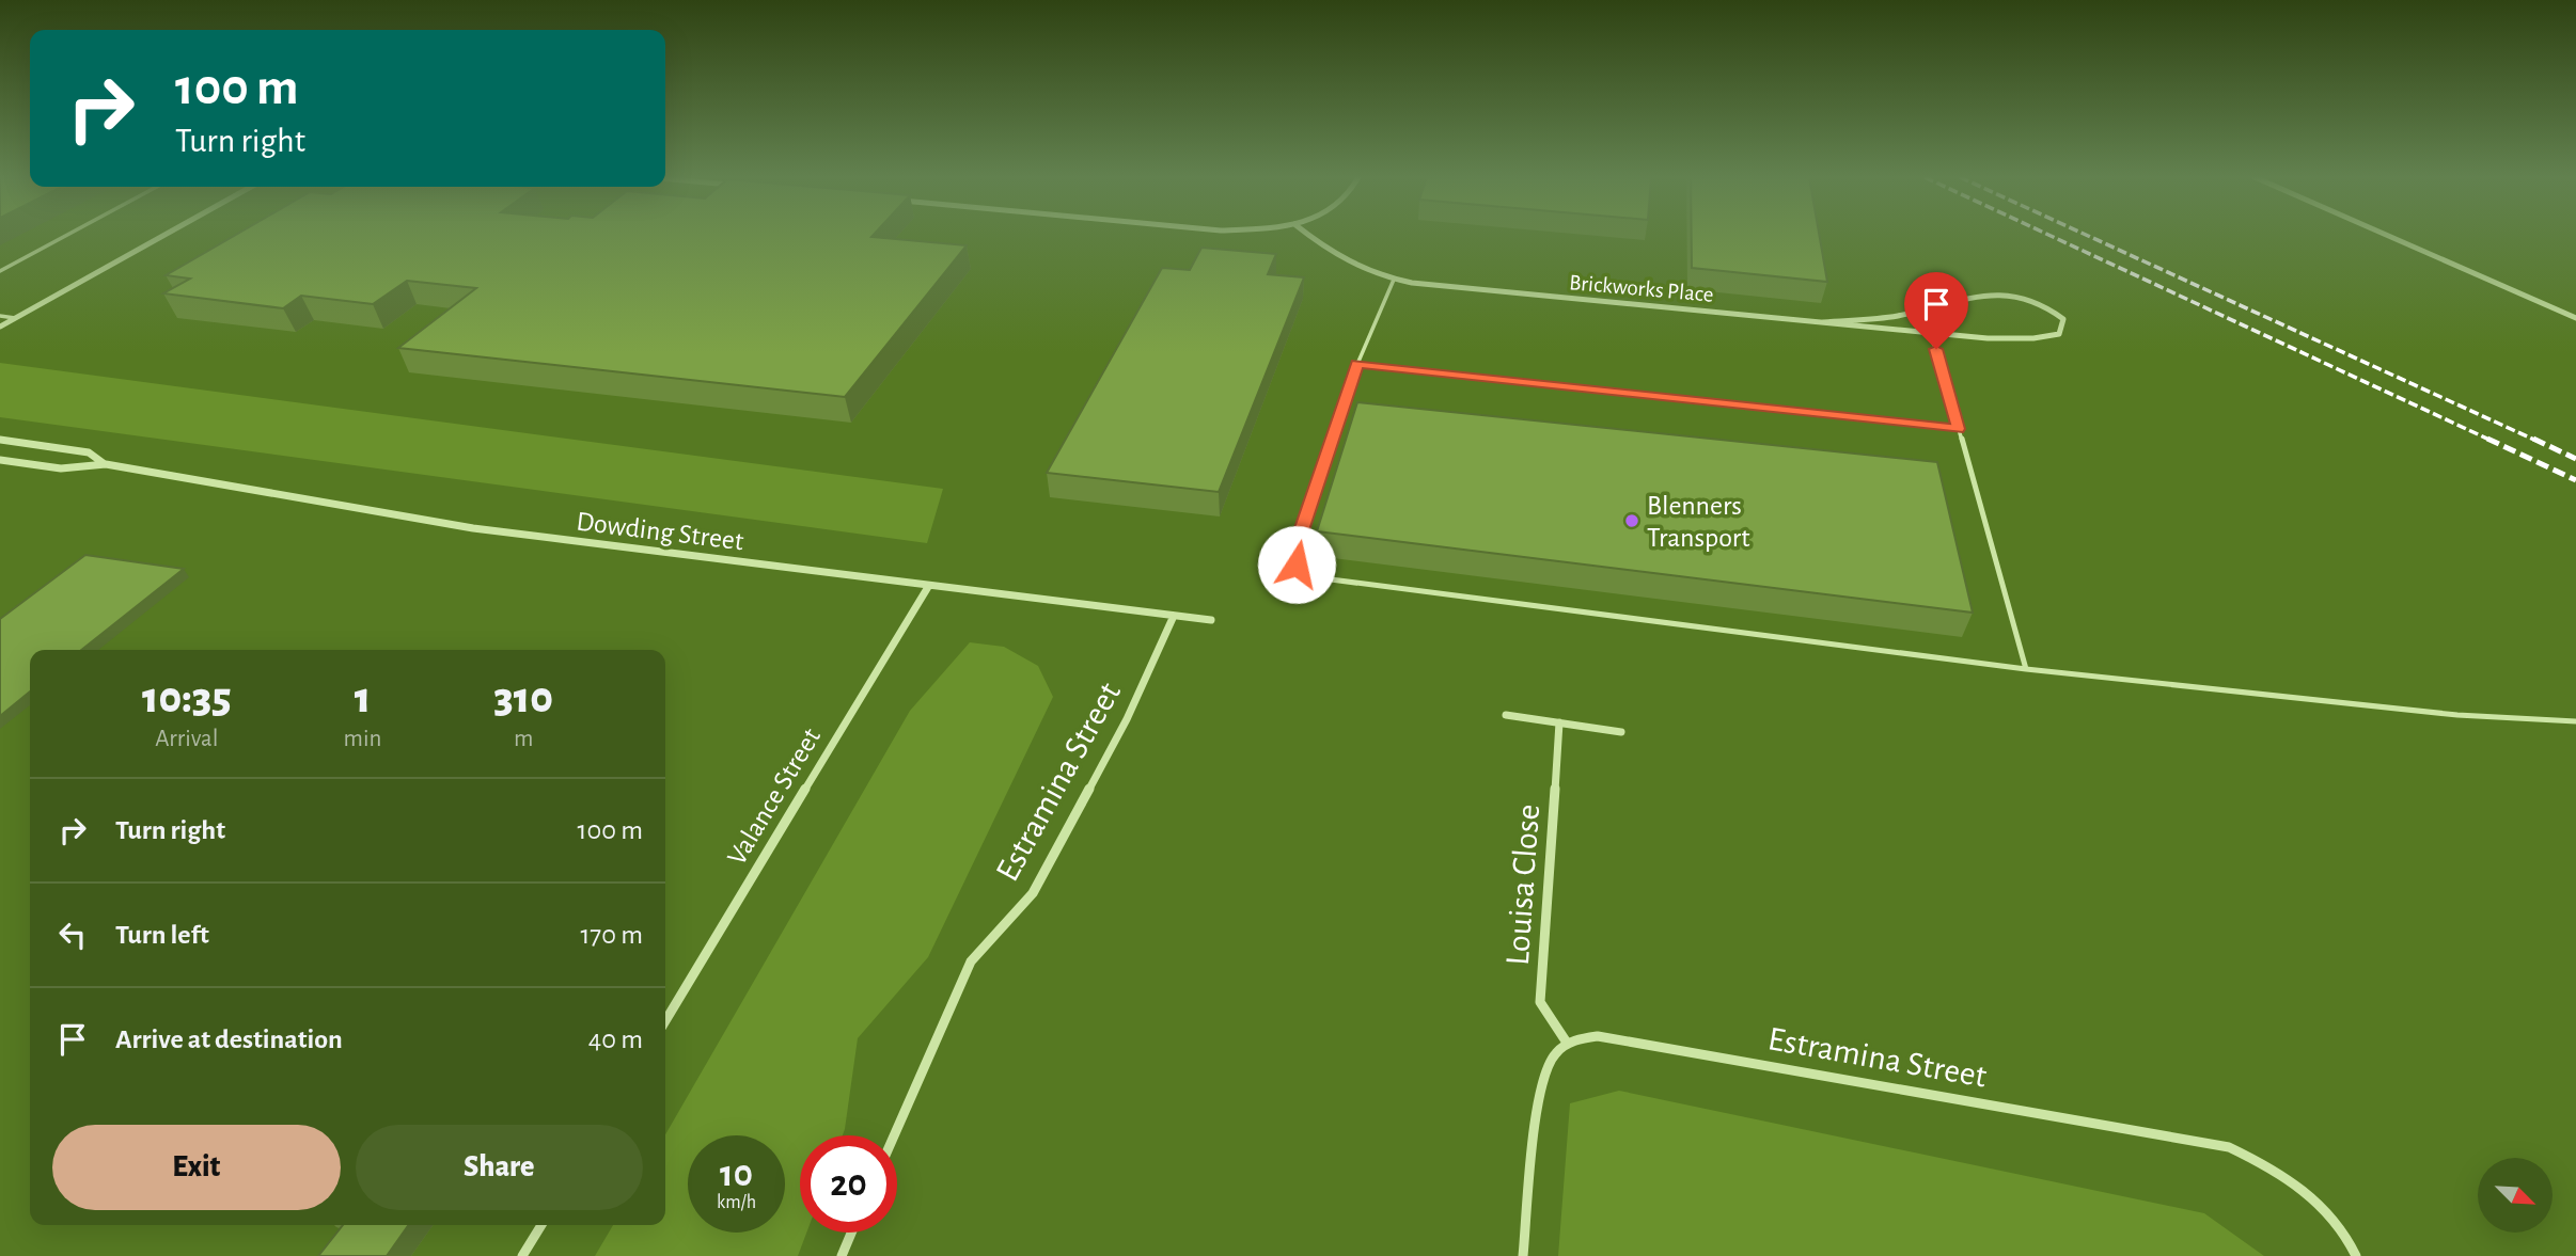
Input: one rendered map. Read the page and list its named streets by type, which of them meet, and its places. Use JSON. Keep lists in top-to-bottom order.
{
  "streets": {
    "street": [
      "Brickworks Place",
      "Dowding Street",
      "Estramina Street",
      "Valance Street",
      "Louisa Close"
    ]
  },
  "crossings": [
    ["Dowding Street", "Estramina Street"],
    ["Dowding Street", "Valance Street"],
    ["Estramina Street", "Louisa Close"]
  ],
  "places": ["Blenners Transport"],
  "north": "bottom right",
  "page": {
    "turn": ["100 m", "Turn right"],
    "eta": [
      "10:35",
      "Arrival",
      "1",
      "min",
      "310",
      "m"
    ],
    "list": [
      {
        "name": "Turn right",
        "value": "100 m"
      },
      {
        "name": "Turn left",
        "value": "170 m"
      },
      {
        "name": "Arrive at destination",
        "value": "40 m"
      }
    ],
    "buttons": ["Exit", "Share"],
    "speed": "10 km/h",
    "limit": "20"
  }
}
